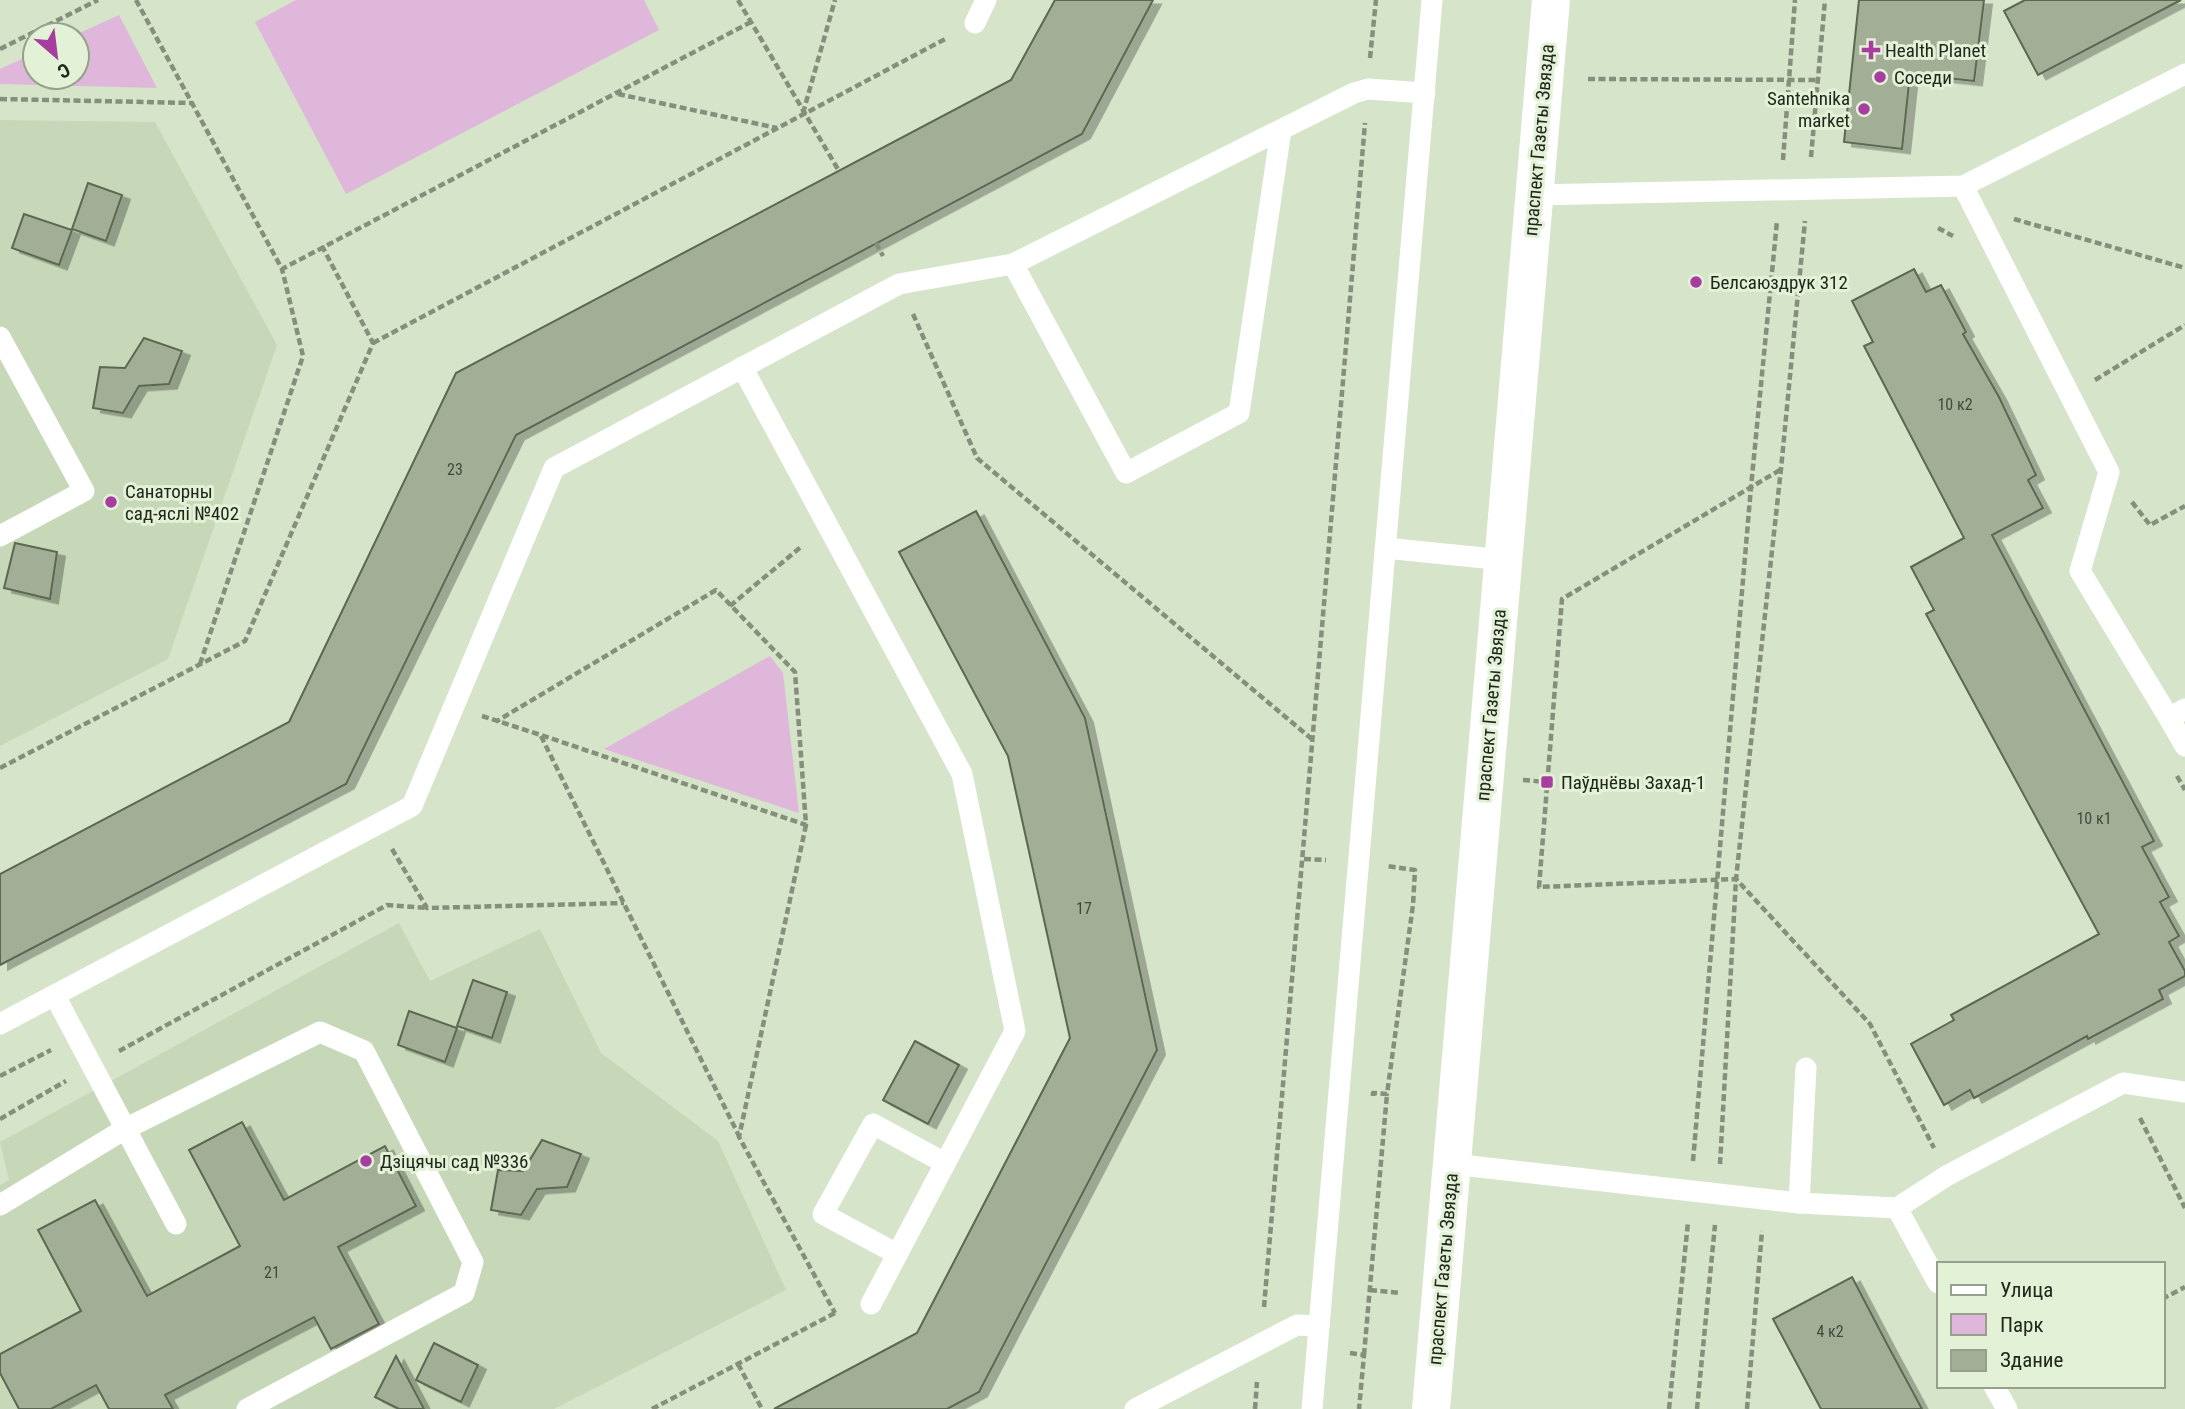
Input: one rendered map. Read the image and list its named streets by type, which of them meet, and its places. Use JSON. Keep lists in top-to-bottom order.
{
  "streets": {
    "main road": ["праспект Газеты Звязда"]
  },
  "places": {
    "health": ["Health Planet"],
    "other": [
      "Соседи",
      "Santehnika market",
      "Белсаюздрук 312",
      "Санаторны сад-яслі №402",
      "Дзіцячы сад №336"
    ],
    "transit": ["Паўднёвы Захад-1"]
  },
  "house_numbers": [
    "10 к2",
    "23",
    "10 к1",
    "17",
    "21",
    "4 к2"
  ],
  "legend": ["Улица", "Парк", "Здание"],
  "north": "bottom right"
}
